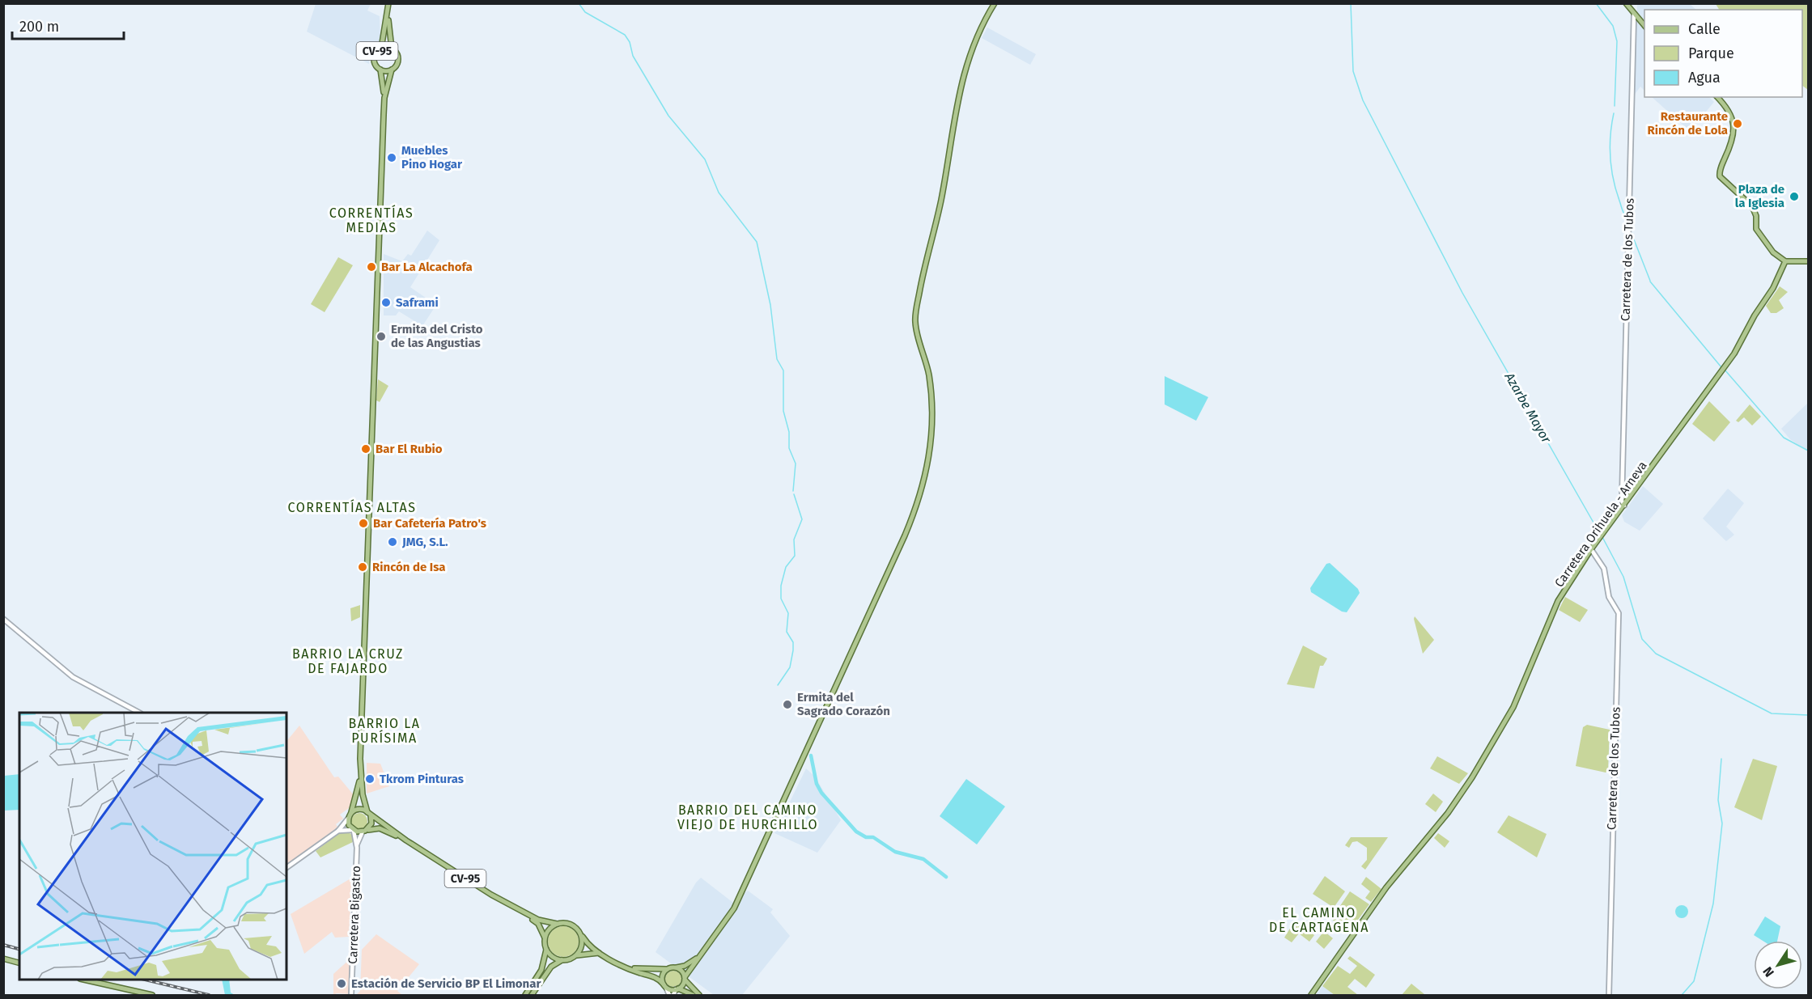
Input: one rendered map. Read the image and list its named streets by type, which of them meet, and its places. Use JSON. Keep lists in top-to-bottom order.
{
  "streets": {
    "main road": ["CV-95", "Carretera Orihuela - Arneva"],
    "street": ["Carretera de los Tubos", "Carretera Bigastro"]
  },
  "crossings": [
    ["CV-95", "Carretera Bigastro"],
    ["Carretera de los Tubos", "Carretera Orihuela - Arneva"]
  ],
  "districts": [
    "CORRENTÍAS MEDIAS",
    "CORRENTÍAS ALTAS",
    "BARRIO LA CRUZ DE FAJARDO",
    "BARRIO LA PURÍSIMA",
    "BARRIO DEL CAMINO VIEJO DE HURCHILLO",
    "EL CAMINO DE CARTAGENA"
  ],
  "water": ["Azarbe Mayor"],
  "places": [
    "Restaurante Rincón de Lola",
    "Muebles Pino Hogar",
    "Plaza de la Iglesia",
    "Bar La Alcachofa",
    "Saframi",
    "Ermita del Cristo de las Angustias",
    "Bar El Rubio",
    "Bar Cafetería Patro's",
    "JMG, S.L.",
    "Rincón de Isa",
    "Ermita del Sagrado Corazón",
    "Tkrom Pinturas",
    "Estación de Servicio BP El Limonar"
  ],
  "legend": ["Calle", "Parque", "Agua"],
  "scale_bar": "200 m",
  "north": "bottom left"
}
